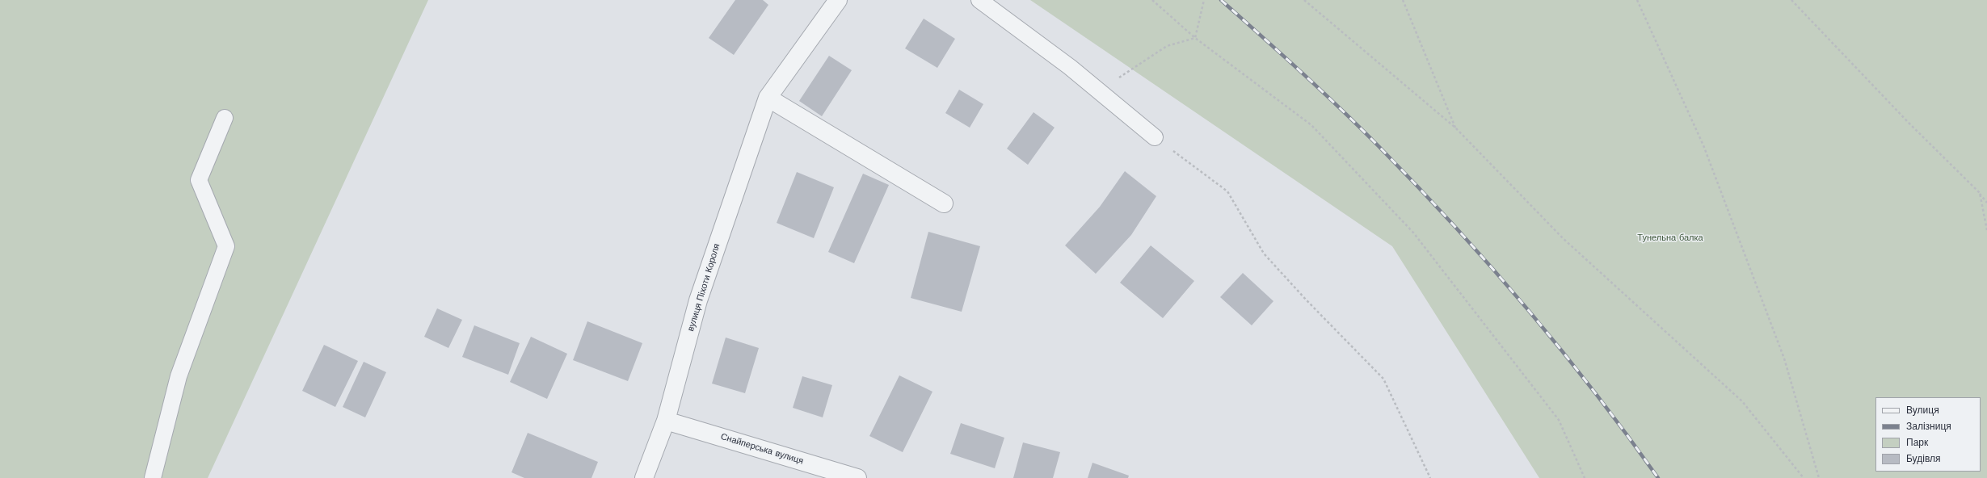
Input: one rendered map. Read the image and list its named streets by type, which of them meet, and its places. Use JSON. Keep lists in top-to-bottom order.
{
  "streets": {
    "street": ["вулиця Піхоти Короля", "Снайперська вулиця"]
  },
  "crossings": [
    ["вулиця Піхоти Короля", "Снайперська вулиця"]
  ],
  "parks": ["Тунельна балка"],
  "legend": [
    "Вулиця",
    "Залізниця",
    "Парк",
    "Будівля"
  ]
}
